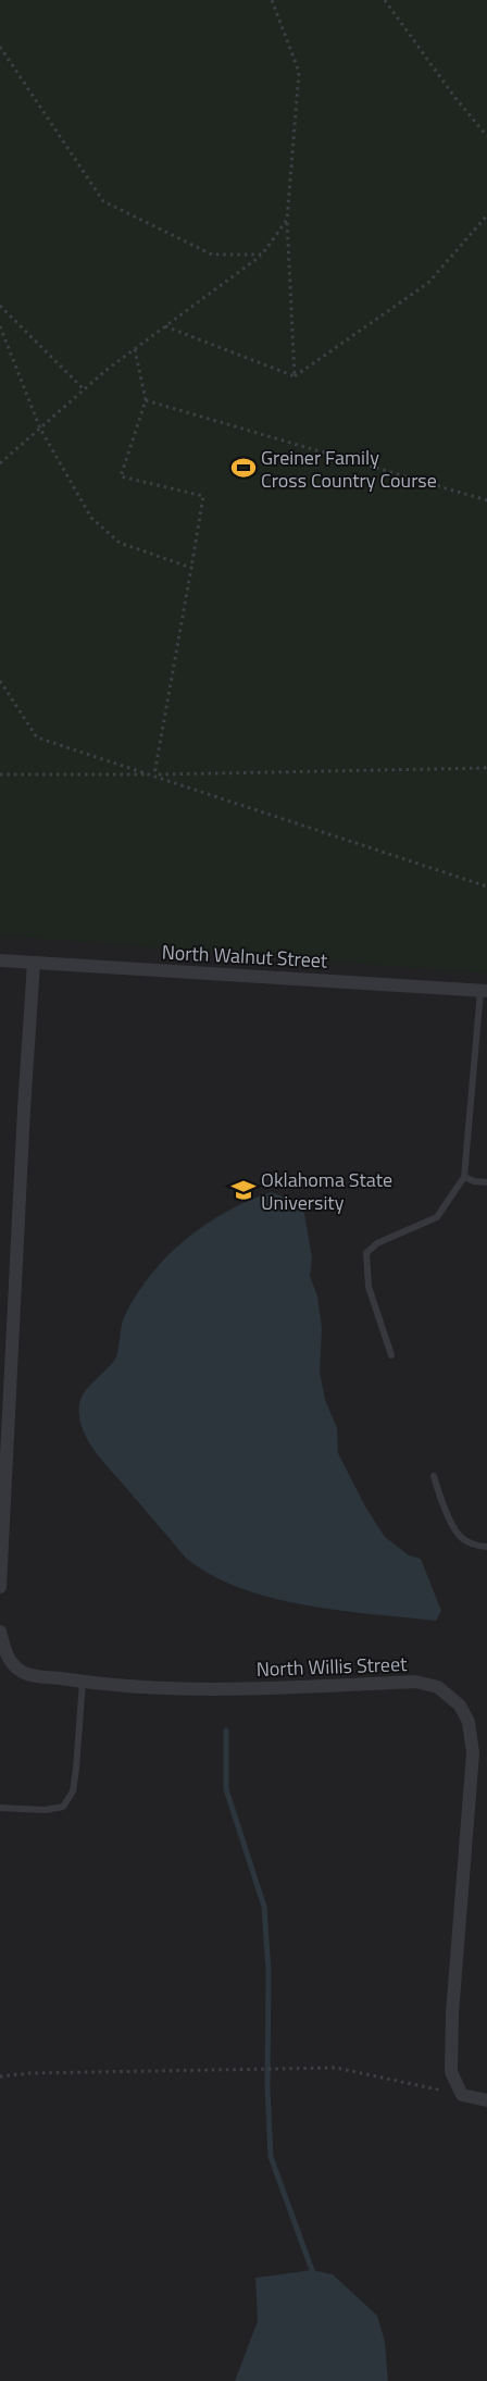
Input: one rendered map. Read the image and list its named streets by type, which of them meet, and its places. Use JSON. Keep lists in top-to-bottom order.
{
  "streets": {
    "street": ["North Walnut Street", "North Willis Street"]
  },
  "places": {
    "sports": ["Greiner Family Cross Country Course"],
    "school or university": ["Oklahoma State University"]
  }
}
